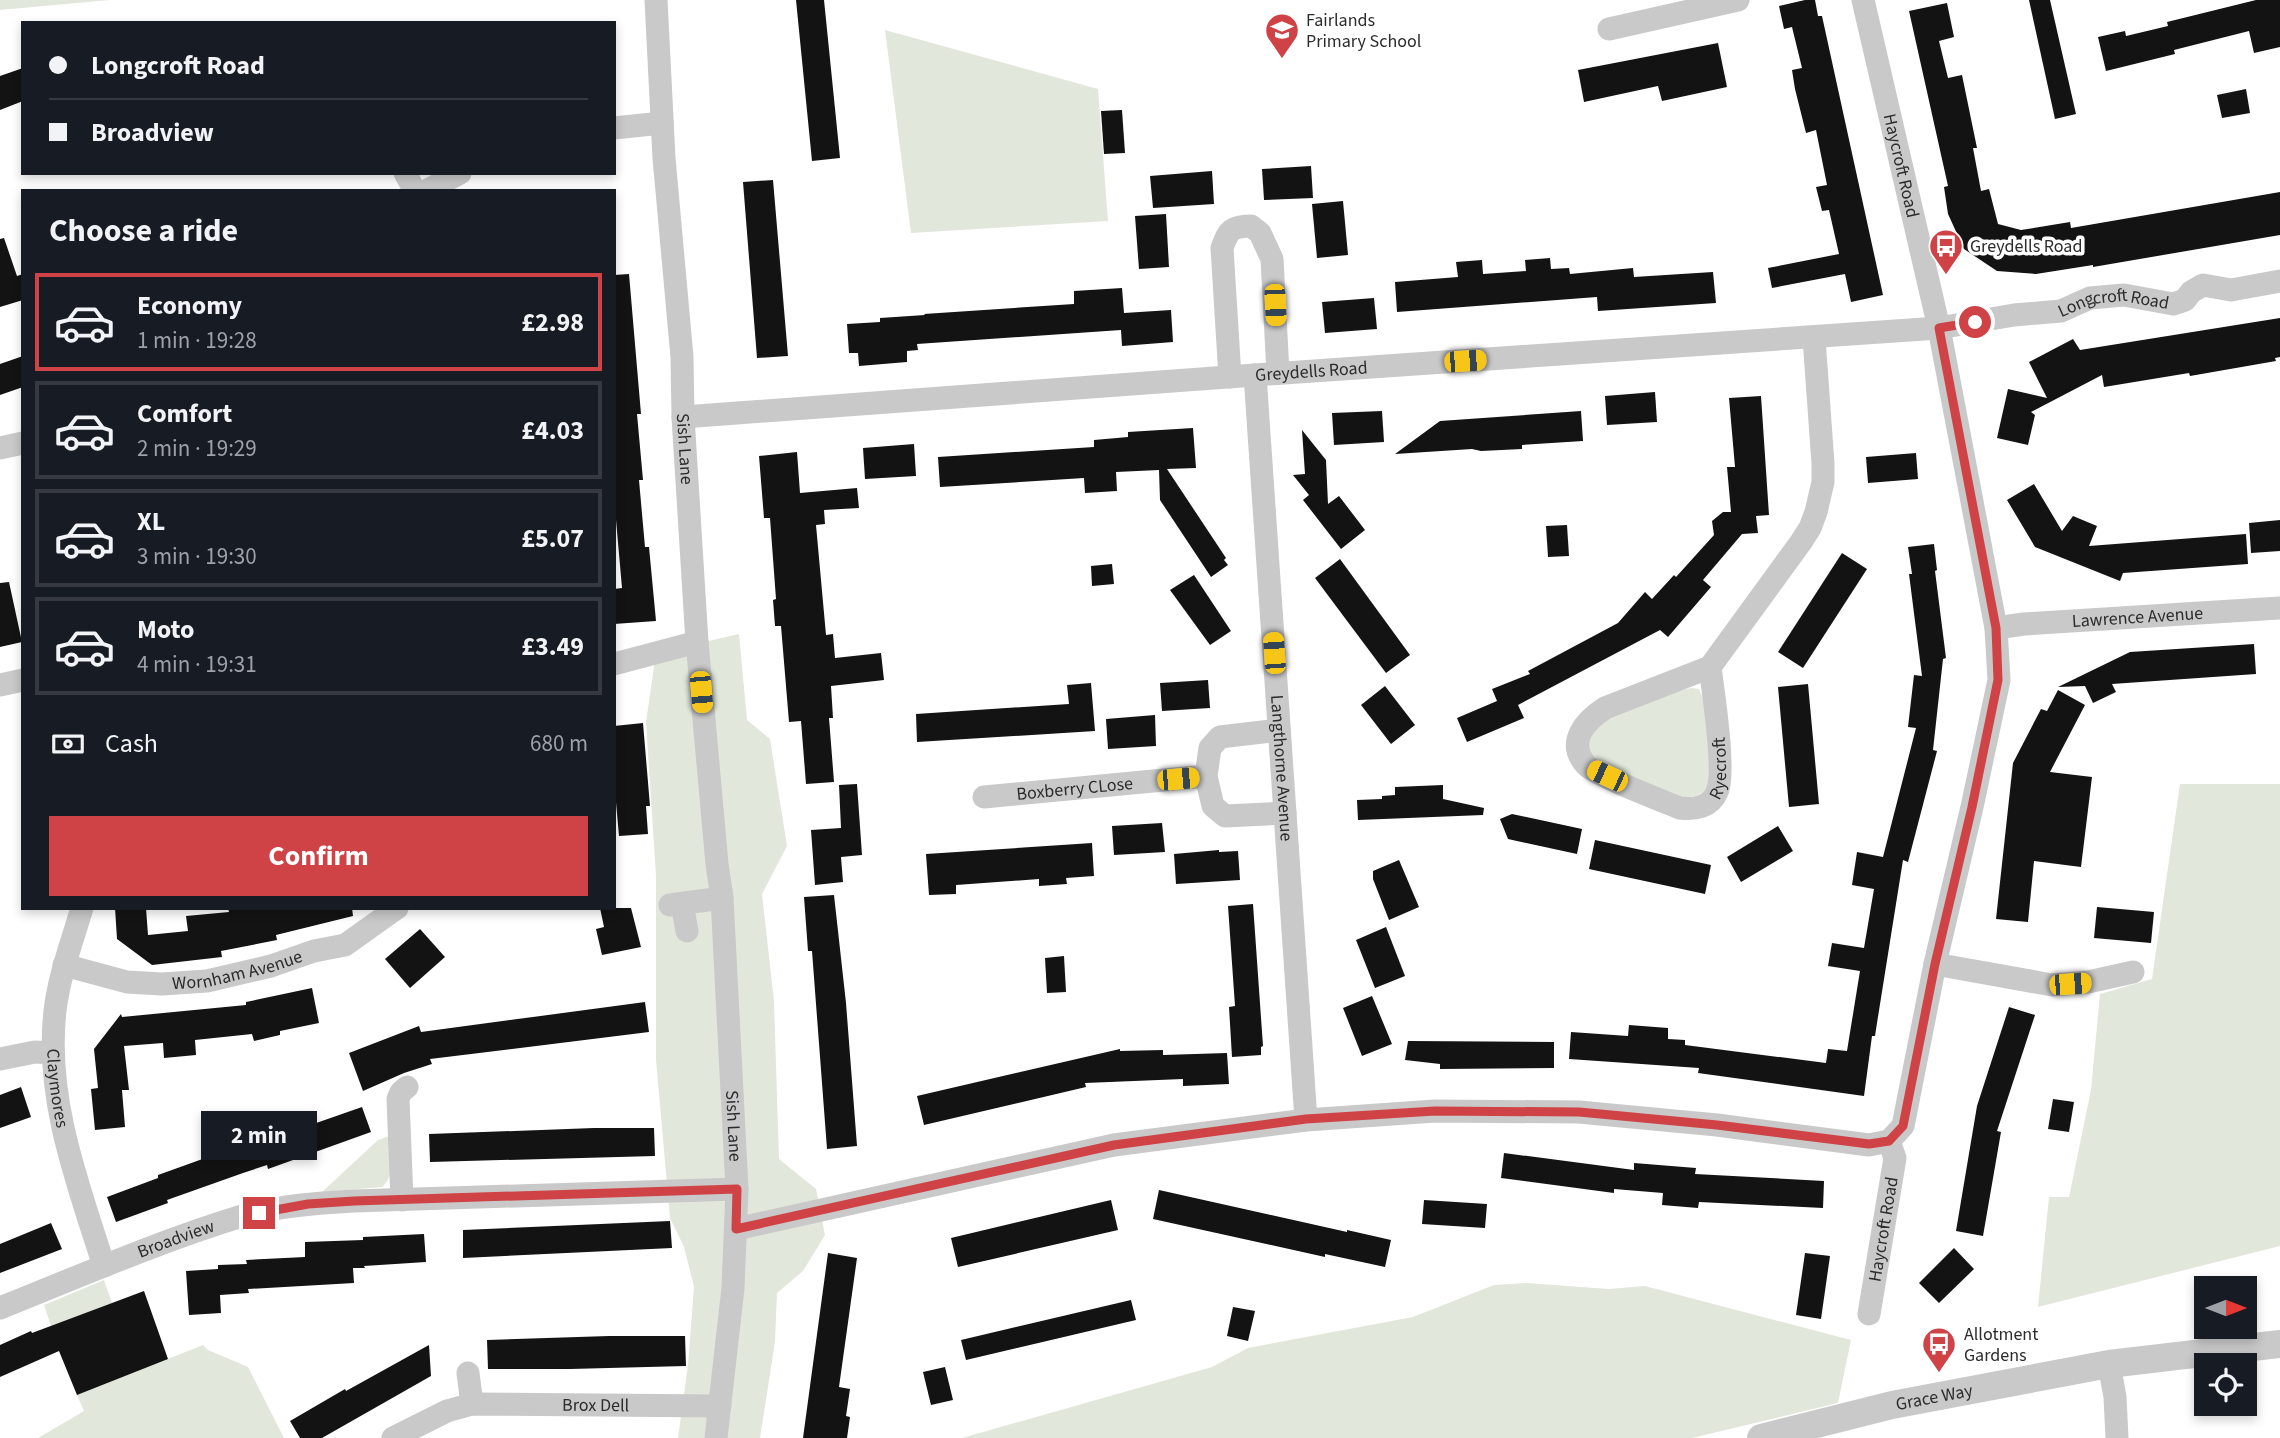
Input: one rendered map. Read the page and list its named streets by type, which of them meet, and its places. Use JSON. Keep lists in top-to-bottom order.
{
  "streets": {
    "street": [
      "Haycroft Road",
      "Longcroft Road",
      "Greydells Road",
      "Sish Lane",
      "Lawrence Avenue",
      "Ryecroft",
      "Langthorne Avenue",
      "Boxberry CLose",
      "Wornham Avenue",
      "Claymores",
      "Broadview",
      "Grace Way",
      "Brox Dell"
    ]
  },
  "crossings": [
    ["Haycroft Road", "Longcroft Road"],
    ["Haycroft Road", "Greydells Road"],
    ["Haycroft Road", "Lawrence Avenue"],
    ["Longcroft Road", "Greydells Road"],
    ["Greydells Road", "Sish Lane"],
    ["Greydells Road", "Langthorne Avenue"],
    ["Sish Lane", "Broadview"],
    ["Sish Lane", "Brox Dell"],
    ["Wornham Avenue", "Claymores"],
    ["Claymores", "Broadview"]
  ],
  "places": {
    "school or university": ["Fairlands Primary School"],
    "bus stop": ["Greydells Road", "Allotment Gardens"]
  },
  "north": "right",
  "page": {
    "banner": ["Longcroft Road", "Broadview"],
    "heading": "Choose a ride",
    "list": [
      {
        "name": "Economy",
        "note": "1 min · 19:28",
        "value": "£2.98"
      },
      {
        "name": "Comfort",
        "note": "2 min · 19:29",
        "value": "£4.03"
      },
      {
        "name": "XL",
        "note": "3 min · 19:30",
        "value": "£5.07"
      },
      {
        "name": "Moto",
        "note": "4 min · 19:31",
        "value": "£3.49"
      }
    ],
    "pay": ["Cash", "680 m"],
    "buttons": "Confirm",
    "bubble": "2 min"
  }
}
